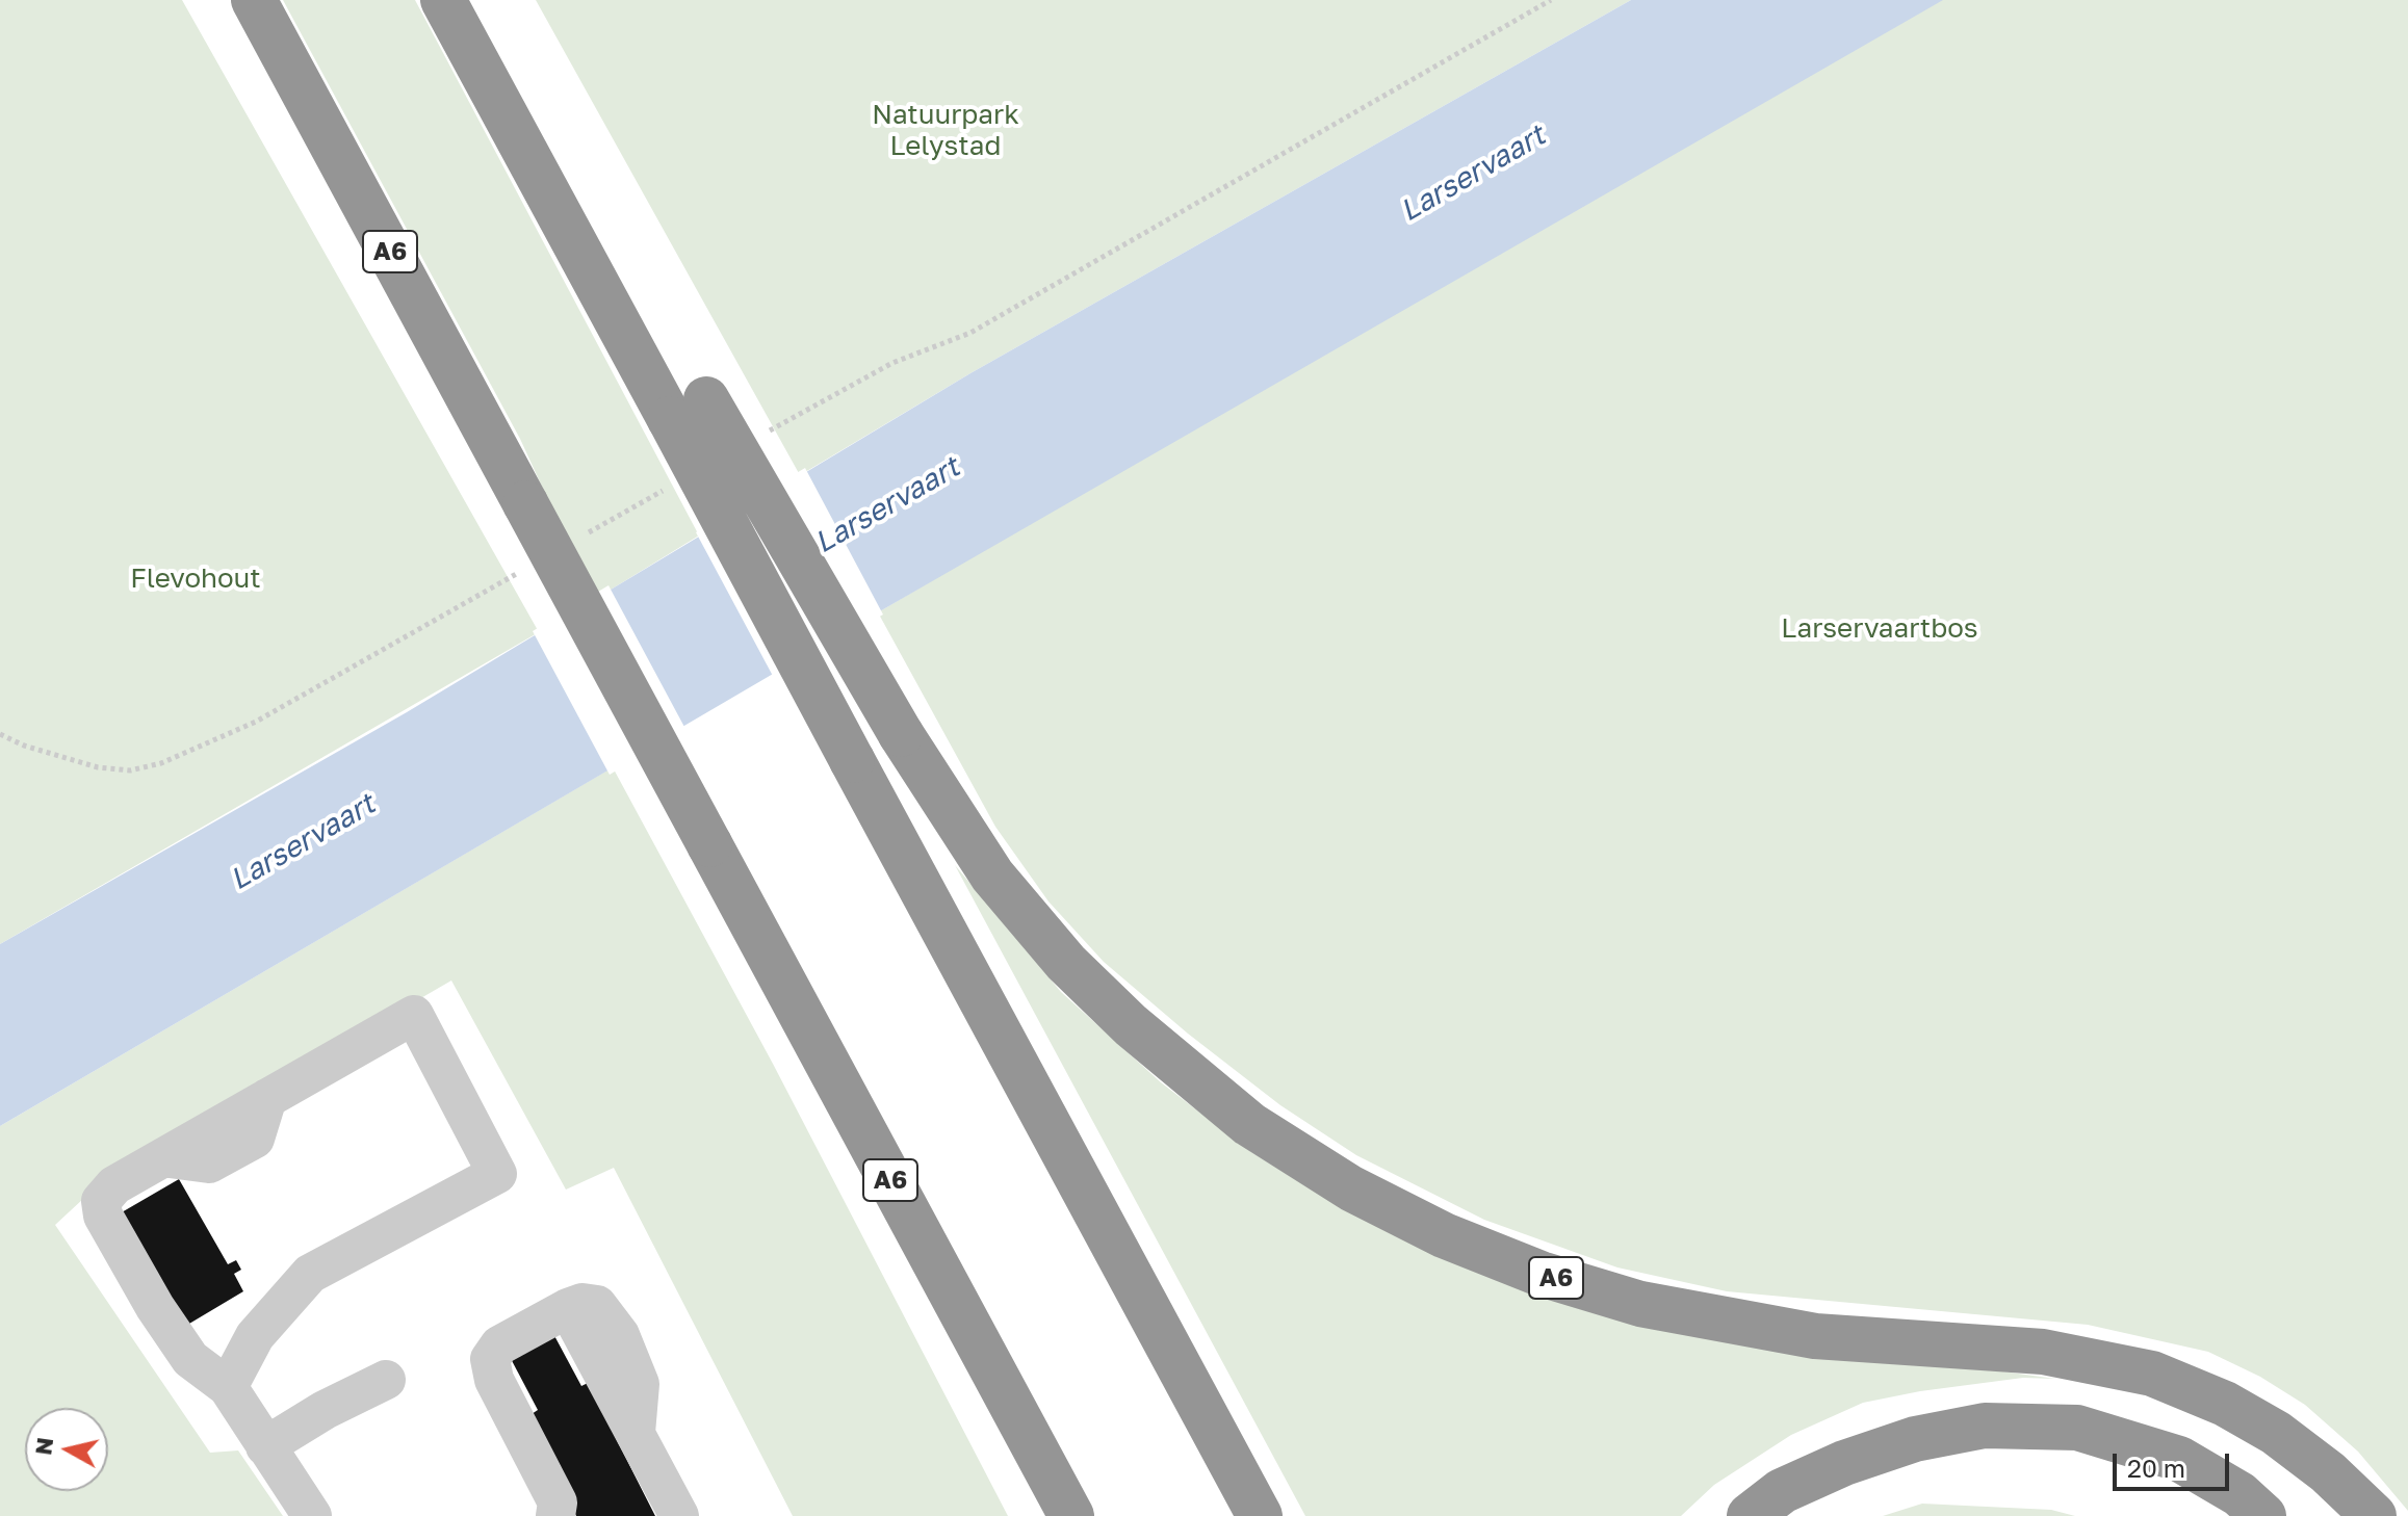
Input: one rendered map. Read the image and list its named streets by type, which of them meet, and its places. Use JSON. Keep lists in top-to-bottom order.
{
  "streets": {
    "highway": ["A6"]
  },
  "water": ["Larservaart"],
  "parks": ["Natuurpark Lelystad", "Flevohout", "Larservaartbos"],
  "scale_bar": "20 m",
  "north": "left"
}
